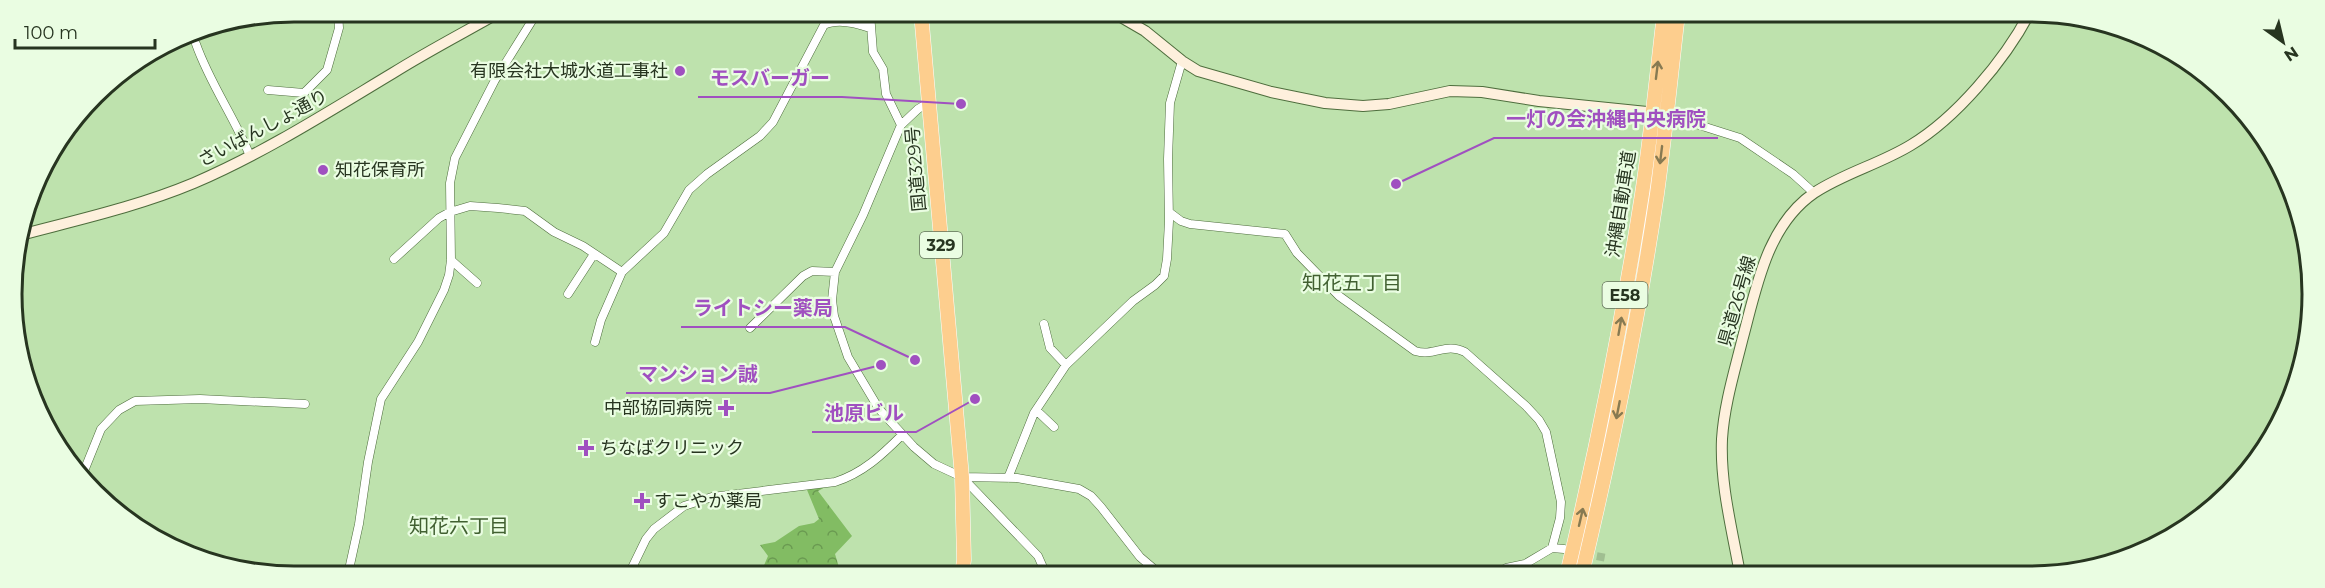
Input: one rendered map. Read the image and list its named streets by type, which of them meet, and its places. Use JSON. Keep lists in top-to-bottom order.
{
  "streets": {
    "highway": [
      "国道329号",
      "沖縄自動車道",
      "329",
      "E58"
    ],
    "main road": ["さいばんしょ通り", "県道26号線"]
  },
  "districts": ["知花五丁目", "知花六丁目"],
  "places": {
    "other": [
      "有限会社大城水道工事社",
      "モスバーガー",
      "知花保育所",
      "一灯の会沖縄中央病院",
      "ライトシー薬局",
      "マンション誠",
      "池原ビル"
    ],
    "health": ["中部協同病院", "ちなばクリニック", "すこやか薬局"]
  },
  "scale_bar": "100 m",
  "north": "bottom right"
}
